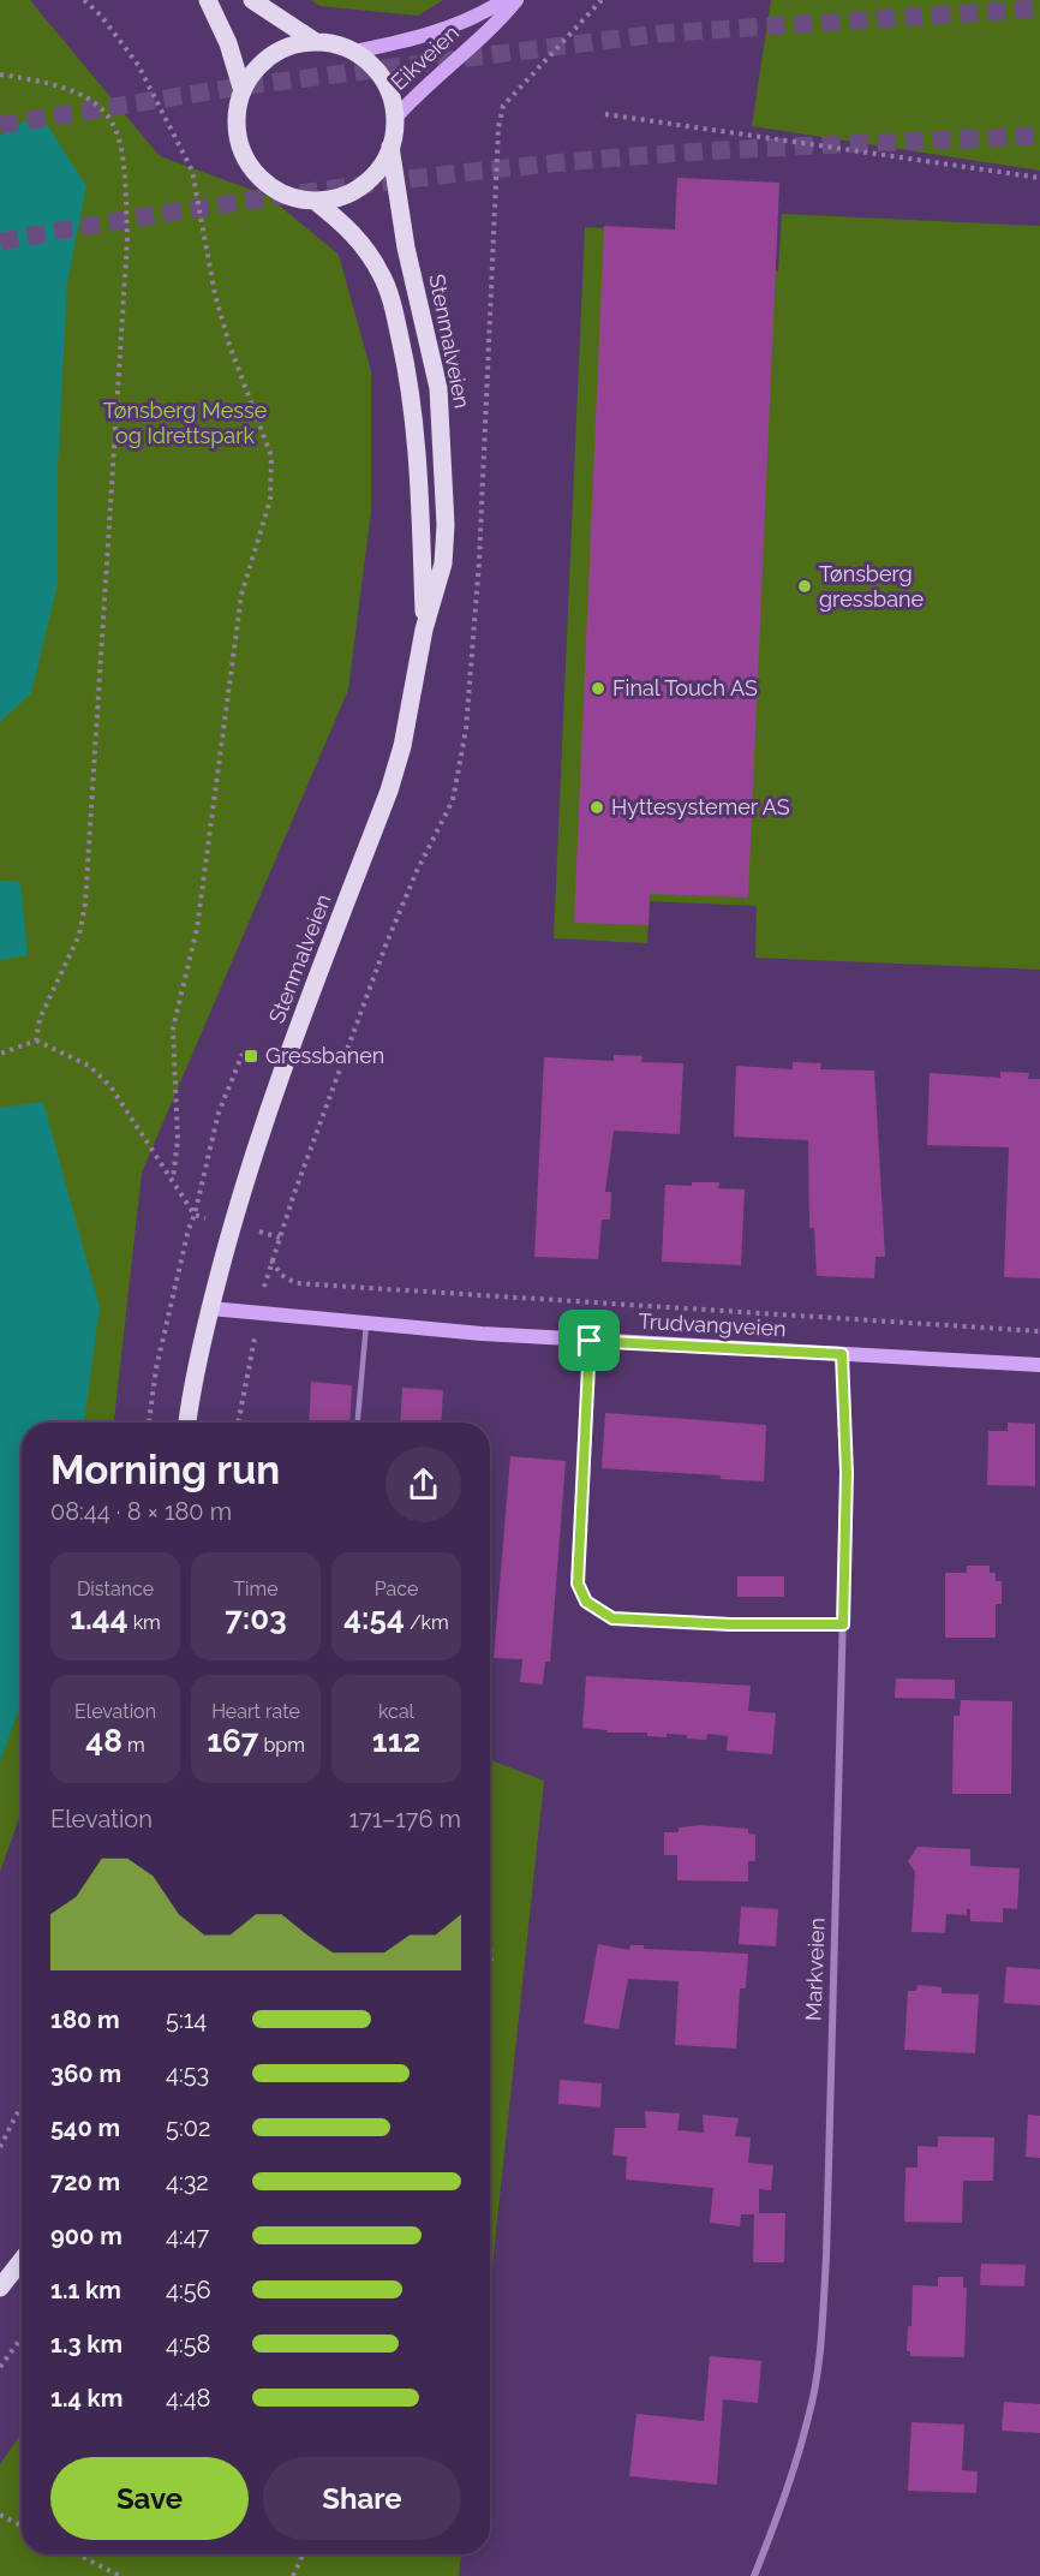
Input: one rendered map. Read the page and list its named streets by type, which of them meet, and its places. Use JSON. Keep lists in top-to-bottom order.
{
  "streets": {
    "main road": ["Eikveien", "Stenmalveien", "Trudvangveien"],
    "street": ["Markveien"]
  },
  "crossings": [
    ["Eikveien", "Stenmalveien"],
    ["Stenmalveien", "Trudvangveien"],
    ["Trudvangveien", "Markveien"]
  ],
  "parks": ["Tønsberg Messe og Idrettspark"],
  "places": {
    "other": ["Tønsberg gressbane", "Final Touch AS", "Hyttesystemer AS"],
    "transit": ["Gressbanen"]
  },
  "page": {
    "heading": ["Morning run", "08:44 · 8 × 180 m"],
    "stats": [
      ["Distance", "1.44 km"],
      ["Time", "7:03"],
      ["Pace", "4:54 /km"],
      ["Elevation", "48 m"],
      ["Heart rate", "167 bpm"],
      ["kcal", "112"]
    ],
    "chart": ["Elevation", "171–176 m"],
    "list": [
      {
        "name": "180 m",
        "note": "5:14"
      },
      {
        "name": "360 m",
        "note": "4:53"
      },
      {
        "name": "540 m",
        "note": "5:02"
      },
      {
        "name": "720 m",
        "note": "4:32"
      },
      {
        "name": "900 m",
        "note": "4:47"
      },
      {
        "name": "1.1 km",
        "note": "4:56"
      },
      {
        "name": "1.3 km",
        "note": "4:58"
      },
      {
        "name": "1.4 km",
        "note": "4:48"
      }
    ],
    "buttons": ["Save", "Share"]
  }
}
